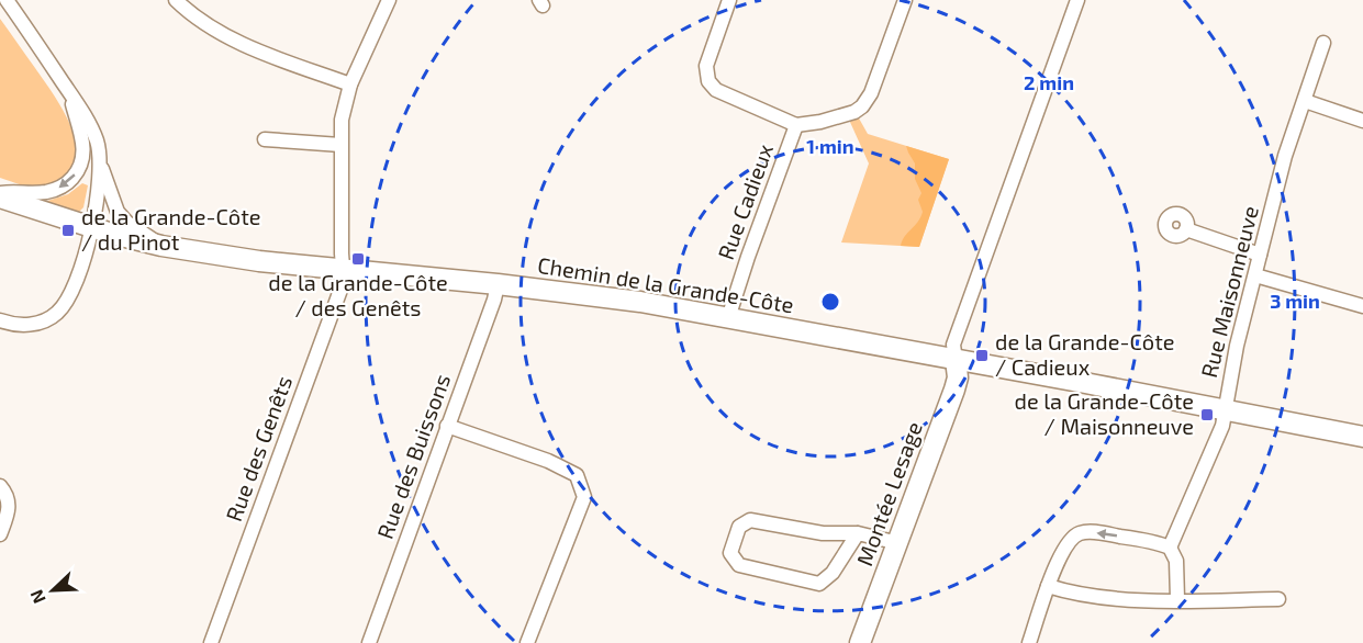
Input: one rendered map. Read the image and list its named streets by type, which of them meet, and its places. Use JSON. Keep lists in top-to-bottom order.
{
  "streets": {
    "main road": ["Chemin de la Grande-Côte", "Montée Lesage"],
    "street": [
      "Rue Cadieux",
      "Rue Maisonneuve",
      "Rue des Genêts",
      "Rue des Buissons"
    ]
  },
  "crossings": [
    ["Rue Cadieux", "Chemin de la Grande-Côte"],
    ["Chemin de la Grande-Côte", "Rue Maisonneuve"],
    ["Chemin de la Grande-Côte", "Rue des Genêts"],
    ["Chemin de la Grande-Côte", "Rue des Buissons"],
    ["Chemin de la Grande-Côte", "Montée Lesage"]
  ],
  "places": {
    "transit": [
      "de la Grande-Côte / du Pinot",
      "de la Grande-Côte / des Genêts",
      "de la Grande-Côte / Cadieux",
      "de la Grande-Côte / Maisonneuve"
    ]
  },
  "north": "bottom left",
  "rings": ["2 min", "1 min", "3 min"]
}
